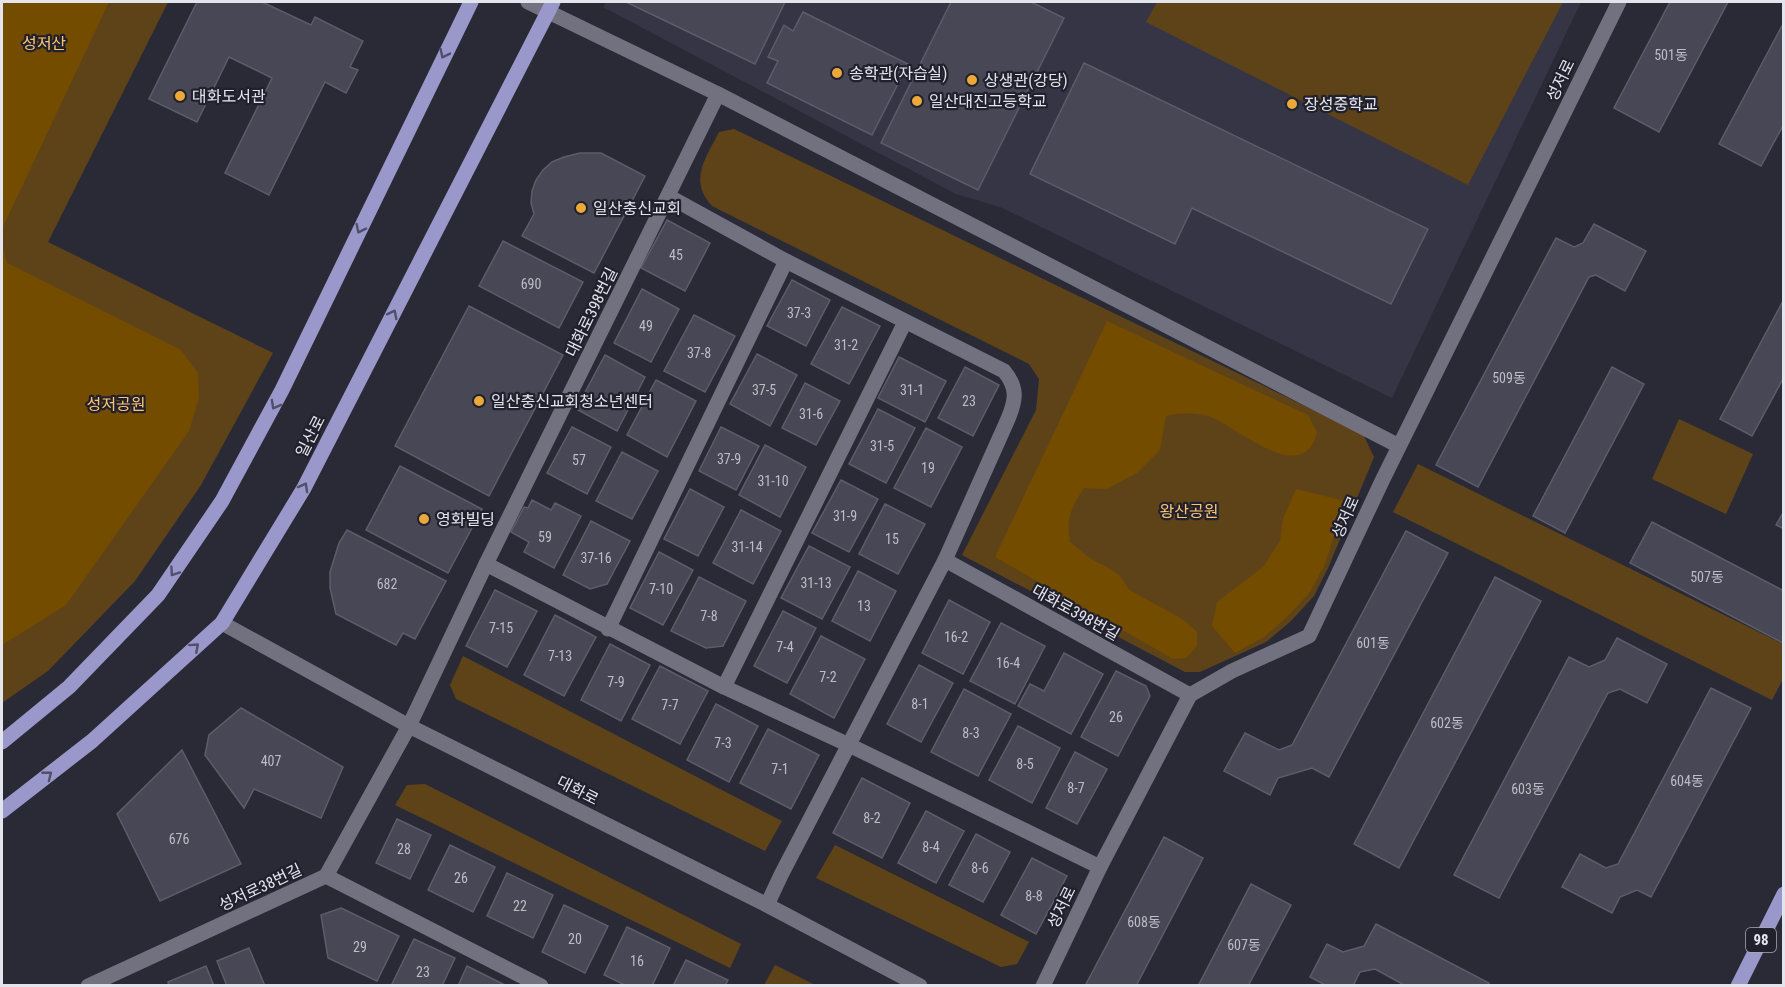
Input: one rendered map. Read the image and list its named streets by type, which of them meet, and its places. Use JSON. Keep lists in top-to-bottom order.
{
  "streets": {
    "main road": ["일산로", "98"],
    "street": [
      "성저로",
      "대화로398번길",
      "대화로",
      "성저로38번길"
    ]
  },
  "crossings": [
    ["성저로", "대화로398번길"],
    ["대화로398번길", "대화로"],
    ["대화로398번길", "성저로38번길"],
    ["일산로", "대화로"]
  ],
  "parks": ["성저산", "성저공원", "왕산공원"],
  "places": [
    "송학관(자습실)",
    "상생관(강당)",
    "대화도서관",
    "일산대진고등학교",
    "장성중학교",
    "일산충신교회",
    "일산충신교회청소년센터",
    "영화빌딩"
  ],
  "house_numbers": [
    "501동",
    "45",
    "690",
    "37-3",
    "49",
    "31-2",
    "37-8",
    "509동",
    "37-5",
    "31-1",
    "23",
    "31-6",
    "31-5",
    "37-9",
    "57",
    "19",
    "31-10",
    "31-9",
    "59",
    "15",
    "31-14",
    "37-16",
    "507동",
    "31-13",
    "682",
    "7-10",
    "13",
    "7-8",
    "7-15",
    "16-2",
    "601동",
    "7-4",
    "7-13",
    "16-4",
    "7-2",
    "7-9",
    "8-1",
    "7-7",
    "26",
    "602동",
    "8-3",
    "7-3",
    "407",
    "8-5",
    "7-1",
    "604동",
    "8-7",
    "603동",
    "8-2",
    "676",
    "8-4",
    "28",
    "8-6",
    "26",
    "8-8",
    "22",
    "608동",
    "20",
    "607동",
    "29",
    "16",
    "23"
  ]
}
